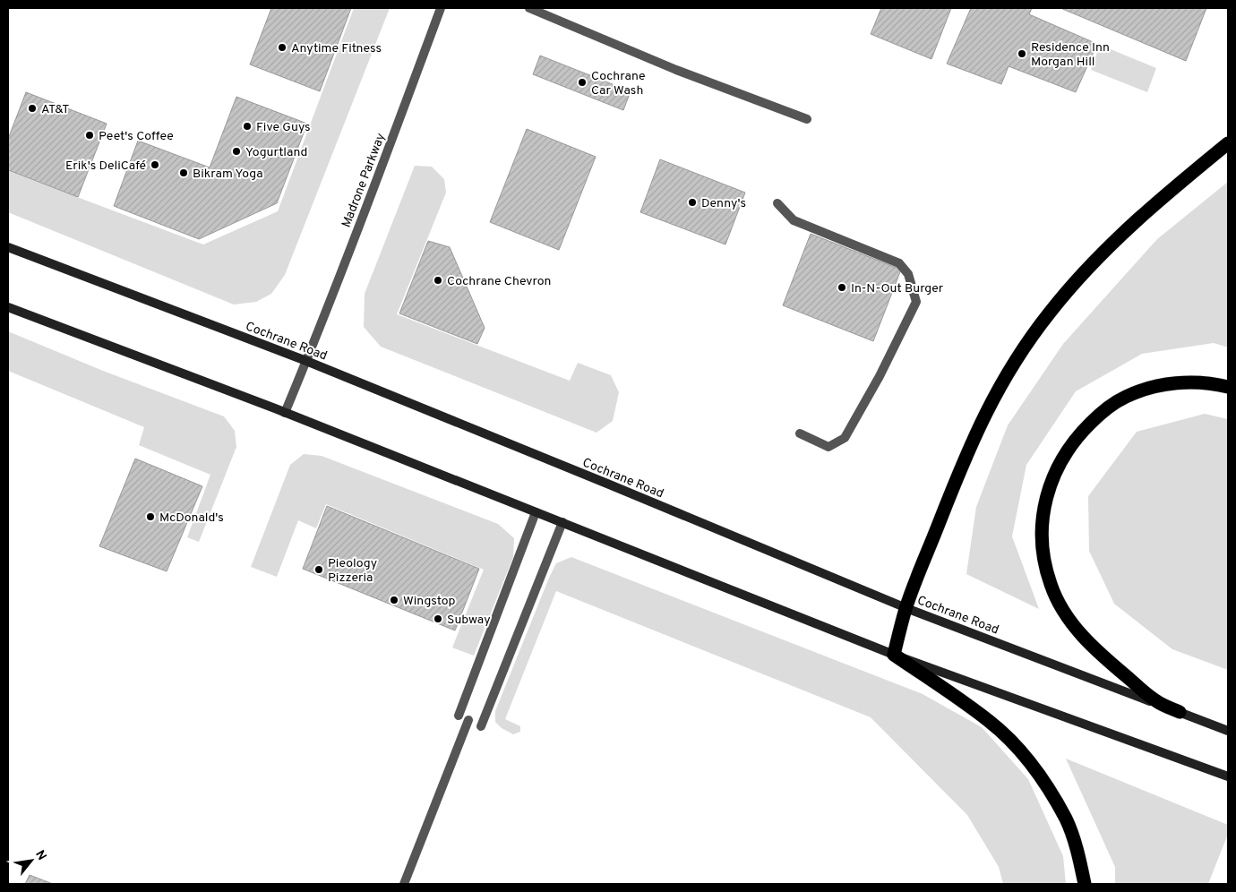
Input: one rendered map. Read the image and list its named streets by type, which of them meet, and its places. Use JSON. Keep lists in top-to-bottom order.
{
  "streets": {
    "main road": ["Cochrane Road"],
    "street": ["Madrone Parkway"]
  },
  "crossings": [
    ["Madrone Parkway", "Cochrane Road"]
  ],
  "places": [
    "Anytime Fitness",
    "Residence Inn Morgan Hill",
    "Cochrane Car Wash",
    "AT&T",
    "Five Guys",
    "Peet's Coffee",
    "Yogurtland",
    "Erik's DeliCafé",
    "Bikram Yoga",
    "Denny's",
    "Cochrane Chevron",
    "In-N-Out Burger",
    "McDonald's",
    "Pieology Pizzeria",
    "Wingstop",
    "Subway"
  ],
  "north": "top right"
}
